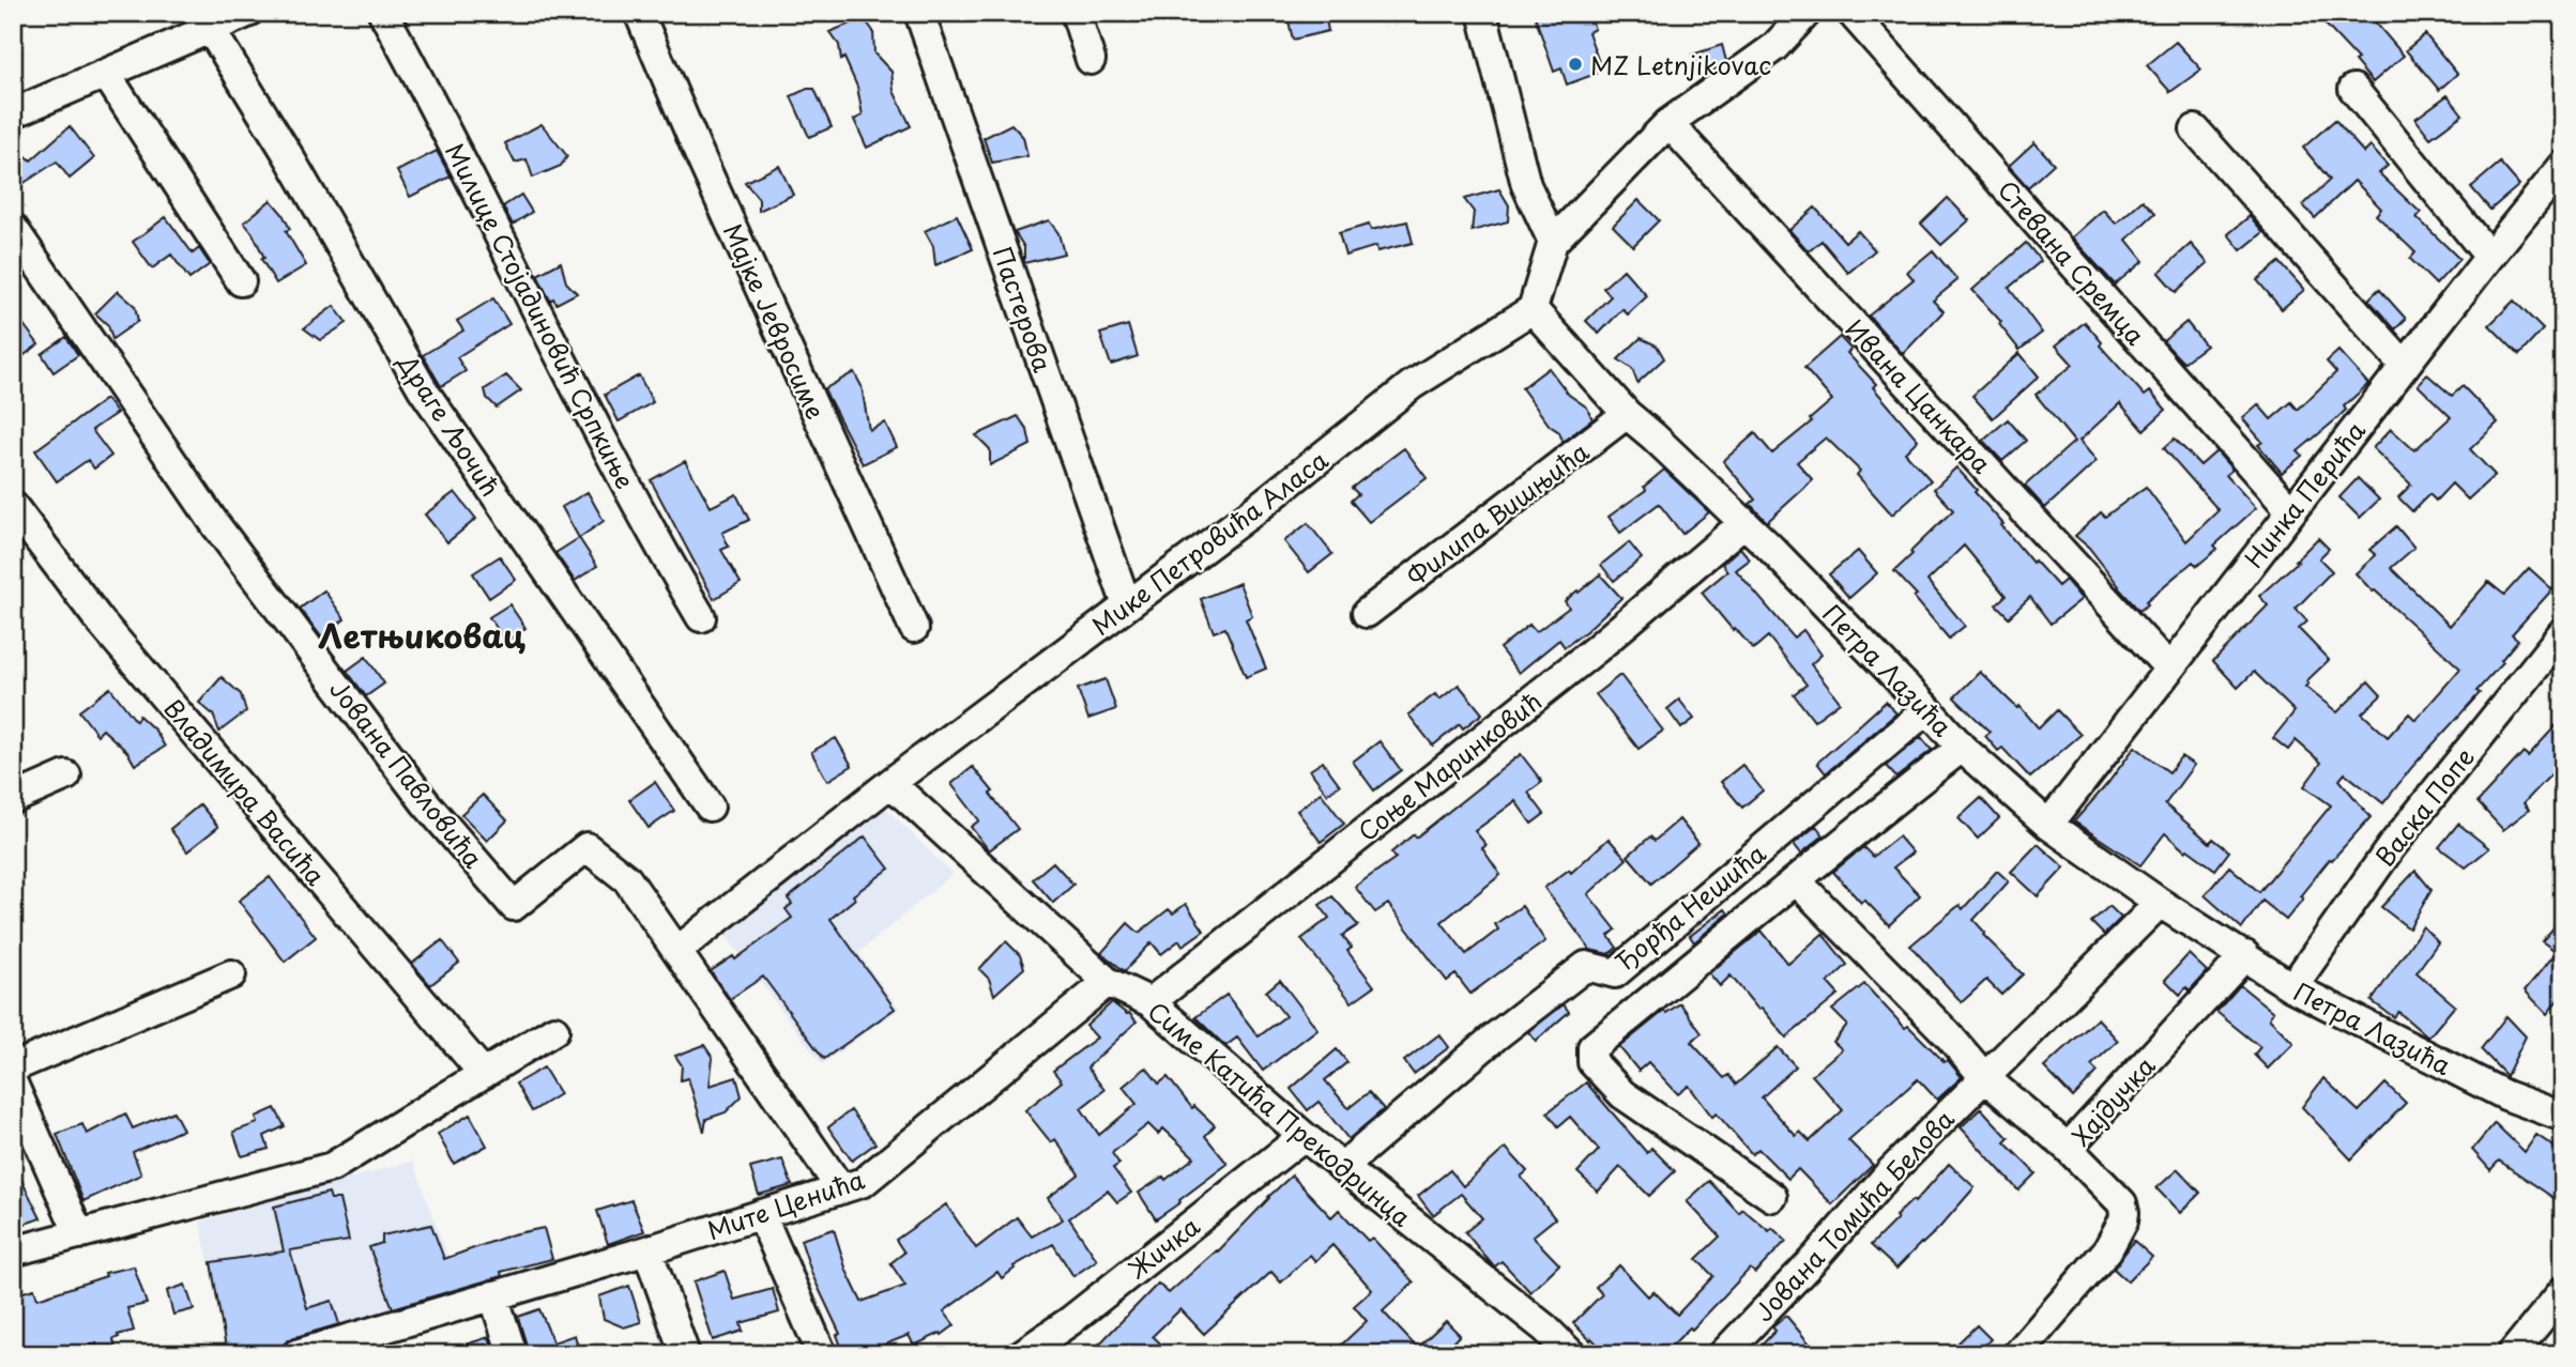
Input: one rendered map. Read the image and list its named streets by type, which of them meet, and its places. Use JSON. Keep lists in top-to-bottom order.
{
  "streets": {
    "street": [
      "Стевана Сремца",
      "Пастерова",
      "Милице Стојадиновић Српкиње",
      "Мајке Јевросиме",
      "Ивана Цанкара",
      "Драге Љочић",
      "Нинка Перића",
      "Филипа Вишњића",
      "Мике Петровића Аласа",
      "Петра Лазића",
      "Соње Маринковић",
      "Јована Павловића",
      "Владимира Васића",
      "Васка Попе",
      "Ђорђа Нешића",
      "Хајдучка",
      "Симе Катића Прекодринца",
      "Мите Ценића",
      "Јована Томића Белова",
      "Жичка"
    ]
  },
  "crossings": [
    ["Стевана Сремца", "Нинка Перића"],
    ["Пастерова", "Мике Петровића Аласа"],
    ["Ивана Цанкара", "Нинка Перића"],
    ["Нинка Перића", "Петра Лазића"],
    ["Филипа Вишњића", "Петра Лазића"],
    ["Мике Петровића Аласа", "Петра Лазића"],
    ["Мике Петровића Аласа", "Јована Павловића"],
    ["Мике Петровића Аласа", "Симе Катића Прекодринца"],
    ["Петра Лазића", "Соње Маринковић"],
    ["Петра Лазића", "Васка Попе"],
    ["Петра Лазића", "Ђорђа Нешића"],
    ["Петра Лазића", "Хајдучка"],
    ["Петра Лазића", "Јована Томића Белова"],
    ["Соње Маринковић", "Симе Катића Прекодринца"],
    ["Ђорђа Нешића", "Симе Катића Прекодринца"],
    ["Симе Катића Прекодринца", "Мите Ценића"],
    ["Симе Катића Прекодринца", "Жичка"]
  ],
  "districts": ["Летњиковац"],
  "places": ["MZ Letnjikovac"]
}
